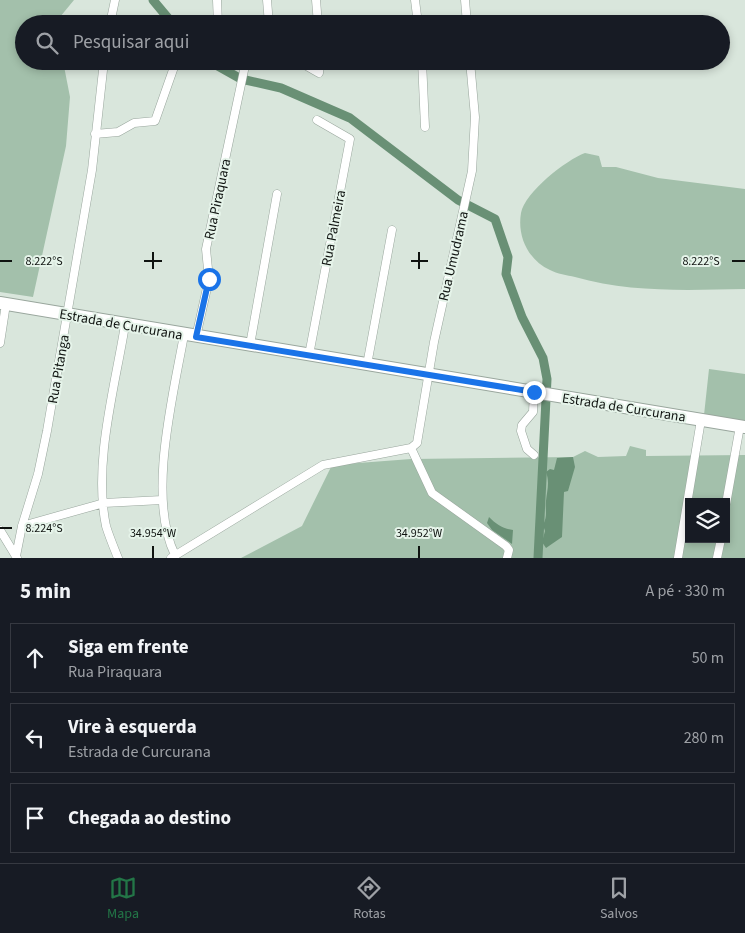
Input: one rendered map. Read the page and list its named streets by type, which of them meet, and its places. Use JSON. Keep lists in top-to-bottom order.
{
  "streets": {
    "main road": ["Estrada de Curcurana"],
    "street": [
      "Rua Piraquara",
      "Rua Palmeira",
      "Rua Umudrama",
      "Rua Pitanga"
    ]
  },
  "crossings": [
    ["Rua Piraquara", "Estrada de Curcurana"],
    ["Rua Palmeira", "Estrada de Curcurana"],
    ["Rua Umudrama", "Estrada de Curcurana"],
    ["Estrada de Curcurana", "Rua Pitanga"]
  ],
  "page": {
    "search": "Pesquisar aqui",
    "heading": ["5 min", "A pé · 330 m"],
    "list": [
      ["Siga em frente", "Rua Piraquara", "50 m"],
      ["Vire à esquerda", "Estrada de Curcurana", "280 m"],
      "Chegada ao destino"
    ],
    "nav": ["Mapa", "Rotas", "Salvos"]
  },
  "coordinates": [
    "8.222°S",
    "8.224°S",
    "34.954°W",
    "34.952°W"
  ]
}
